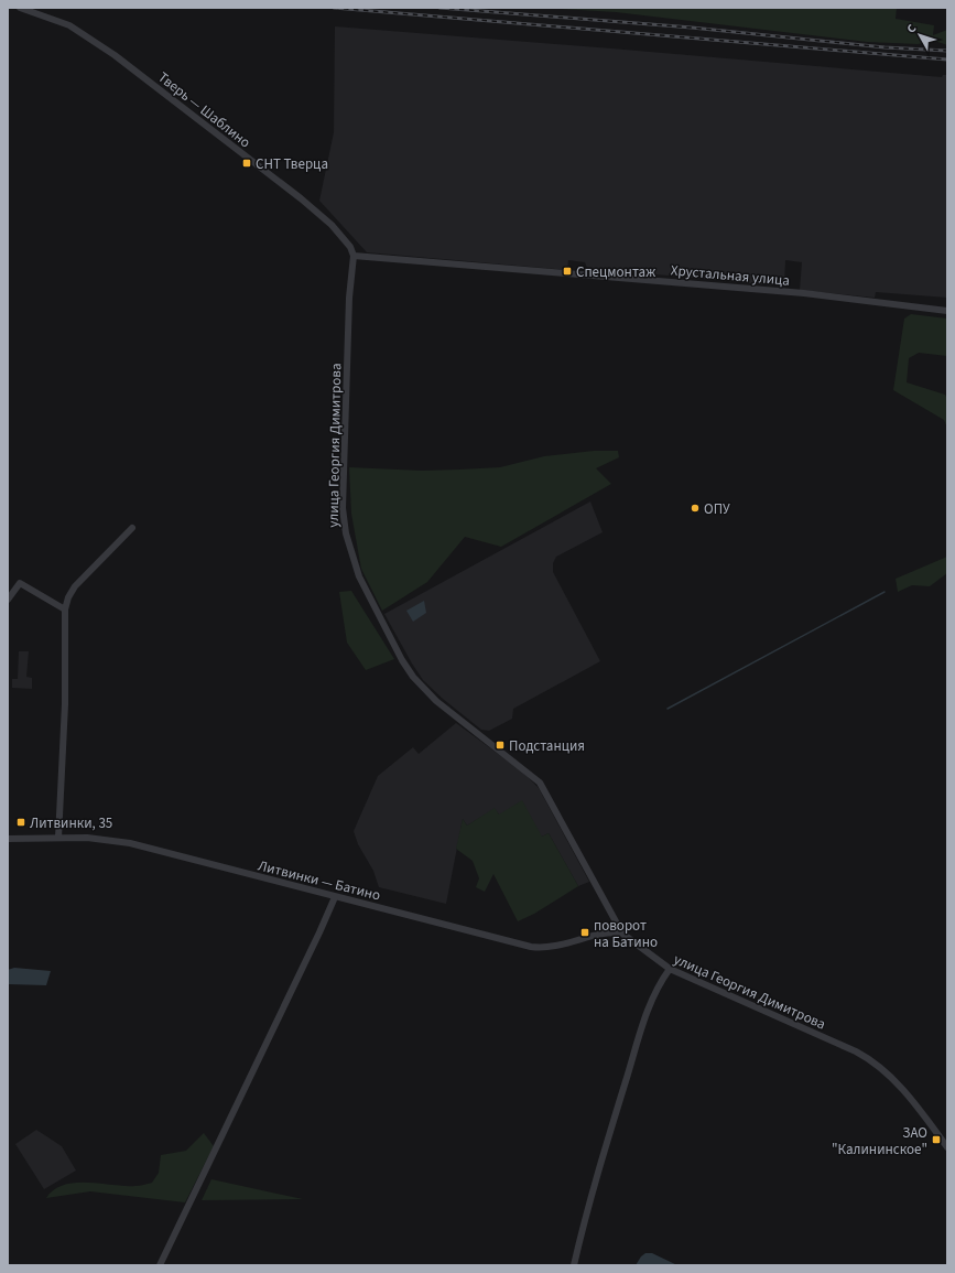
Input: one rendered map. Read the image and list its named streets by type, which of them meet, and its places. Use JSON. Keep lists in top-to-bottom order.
{
  "streets": {
    "street": [
      "Тверь — Шаблино",
      "Хрустальная улица",
      "улица Георгия Димитрова",
      "Литвинки — Батино"
    ]
  },
  "crossings": [
    ["Тверь — Шаблино", "Хрустальная улица"],
    ["Тверь — Шаблино", "улица Георгия Димитрова"],
    ["Хрустальная улица", "улица Георгия Димитрова"],
    ["улица Георгия Димитрова", "Литвинки — Батино"]
  ],
  "places": {
    "transit": [
      "СНТ Тверца",
      "Спецмонтаж",
      "Подстанция",
      "Литвинки, 35",
      "поворот на Батино",
      "ЗАО \"Калининское\""
    ],
    "other": ["ОПУ"]
  },
  "north": "top left"
}
